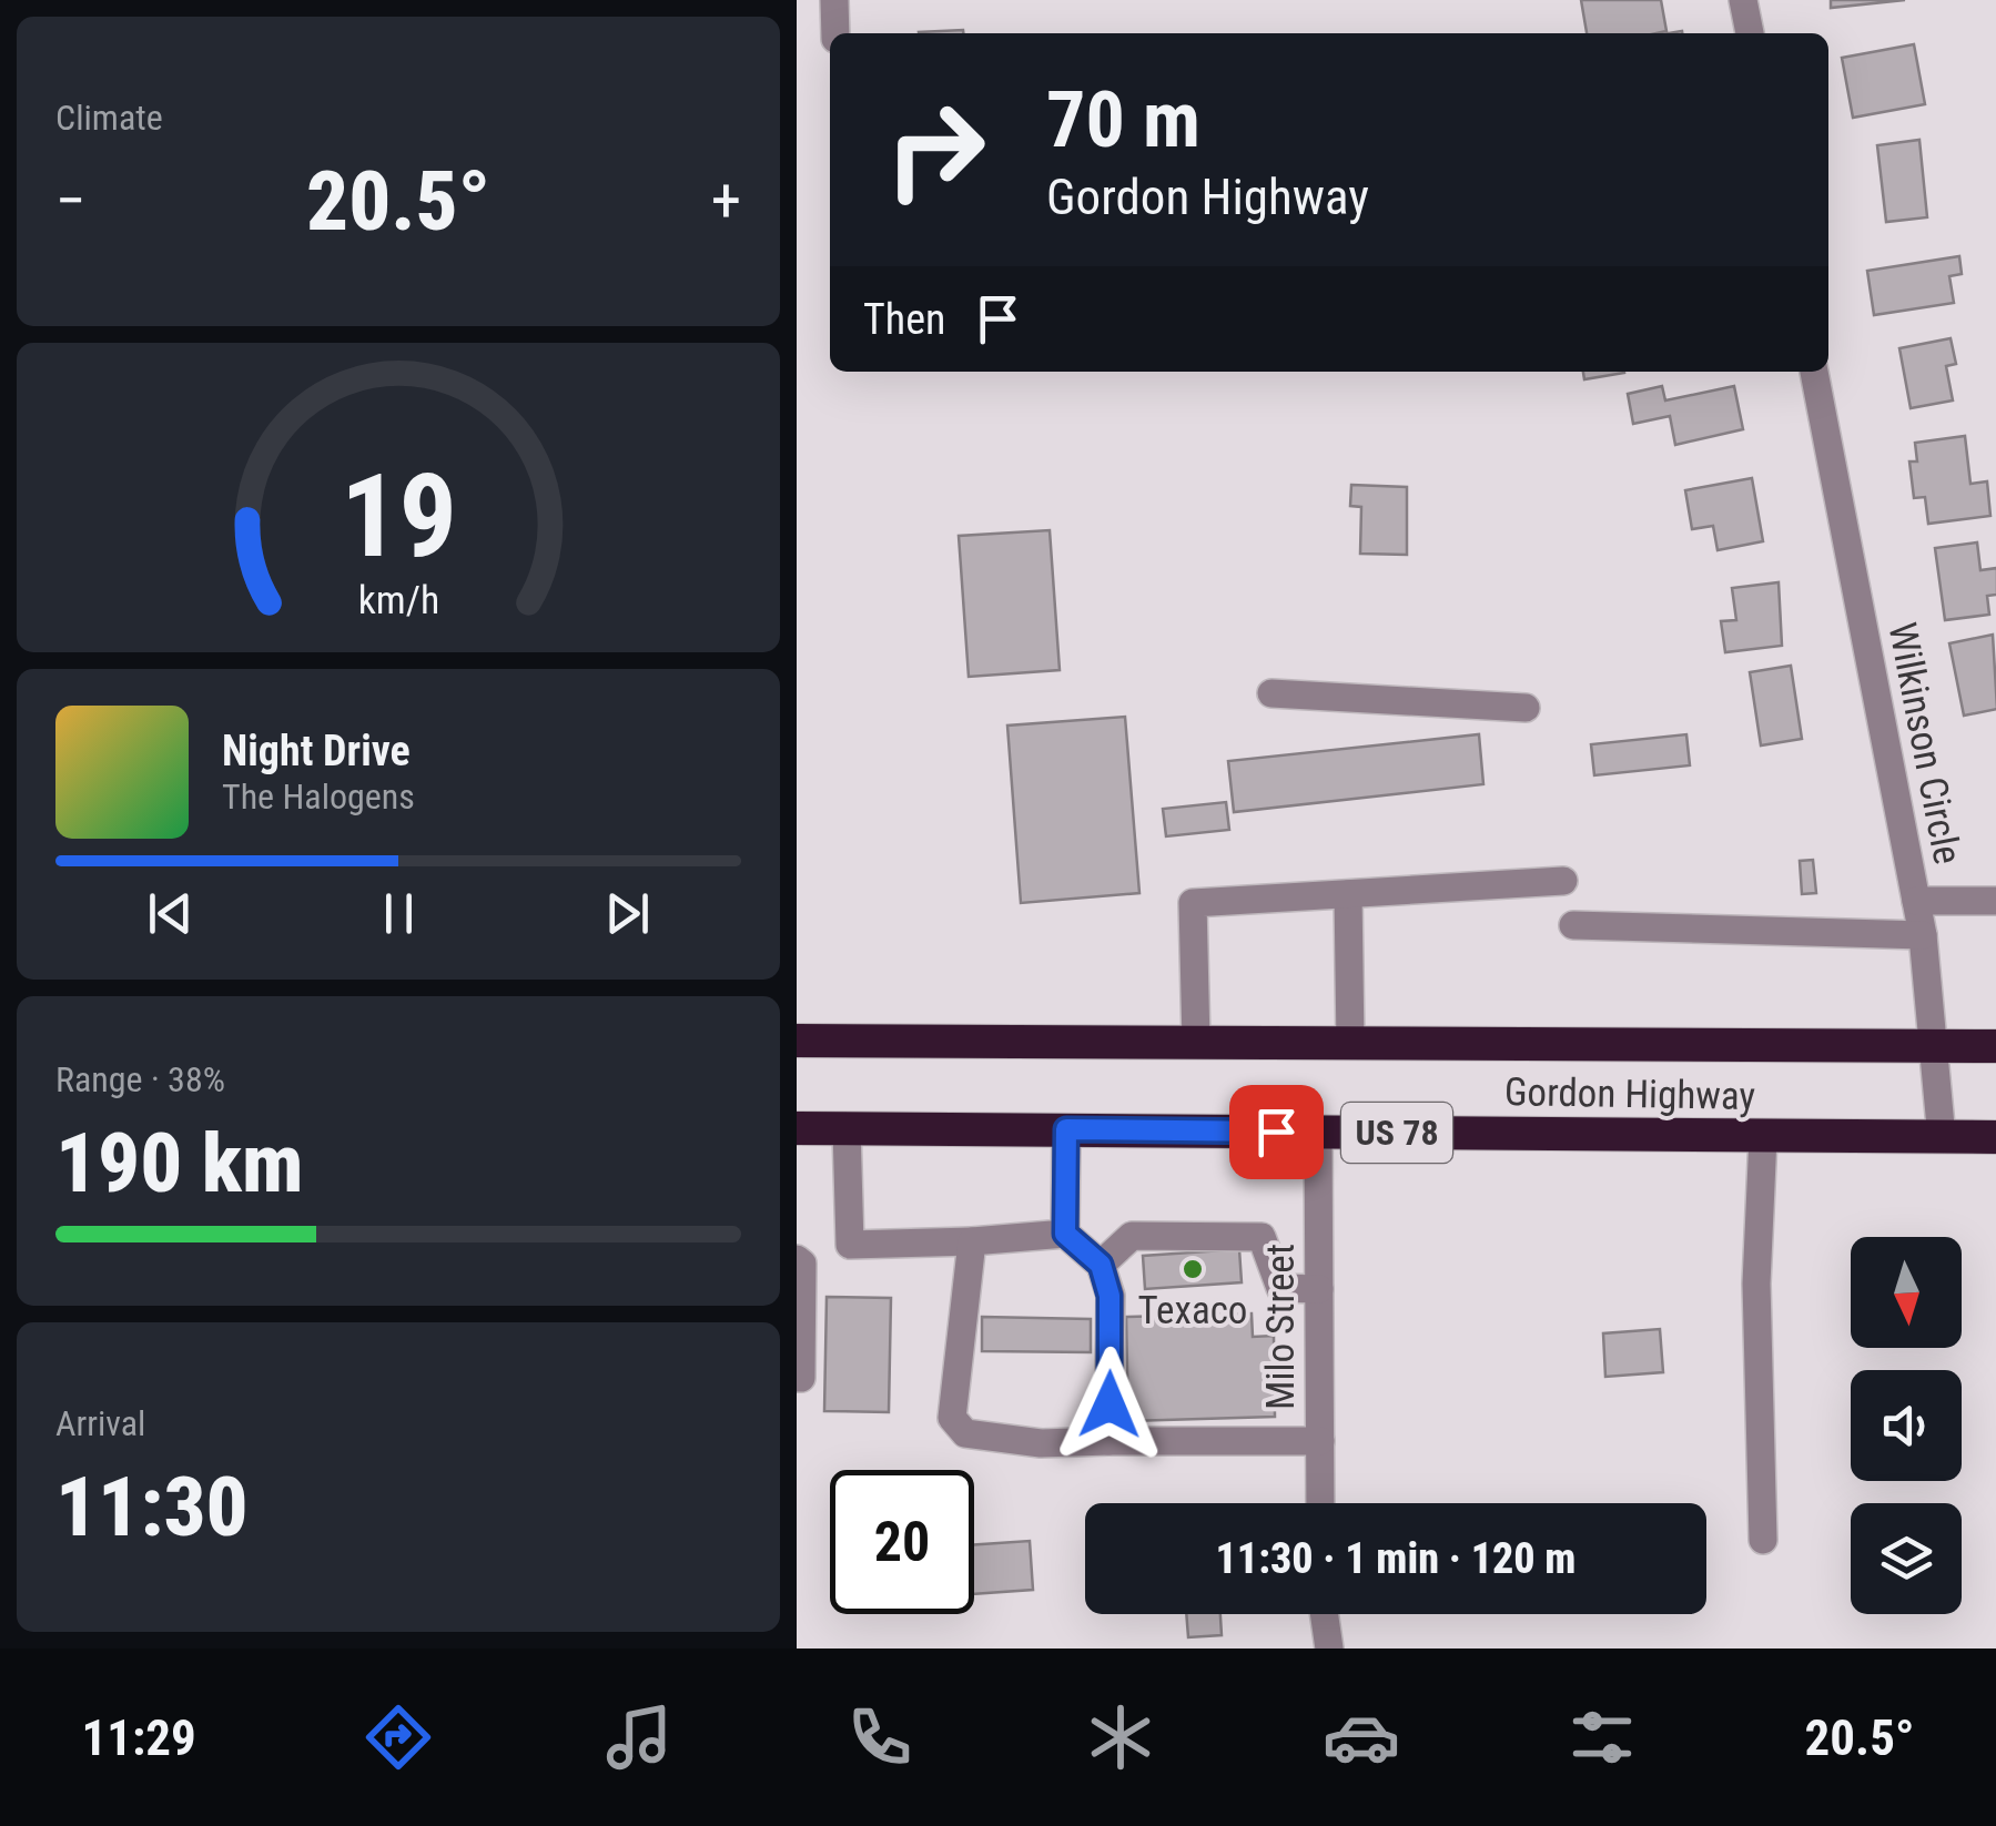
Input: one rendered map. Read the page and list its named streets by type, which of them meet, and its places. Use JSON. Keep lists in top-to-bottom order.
{
  "streets": {
    "highway": ["Gordon Highway", "US 78"],
    "street": ["Wilkinson Circle", "Milo Street"]
  },
  "crossings": [
    ["Wilkinson Circle", "Gordon Highway"],
    ["Gordon Highway", "Milo Street"]
  ],
  "places": ["Texaco"],
  "north": "bottom",
  "page": {
    "tile": [
      "Climate",
      ["Range · 38%", "190 km"],
      ["Arrival", "11:30"]
    ],
    "turn": ["70 m", "Gordon Highway"],
    "heat": ["−", "20.5°", "+"],
    "then": "Then",
    "song": ["Night Drive", "The Halogens"],
    "limit": "20",
    "trip": "11:30 · 1 min · 120 m",
    "tabs": ["11:29", "20.5°"],
    "gauge": ["19", "km/h"]
  }
}
